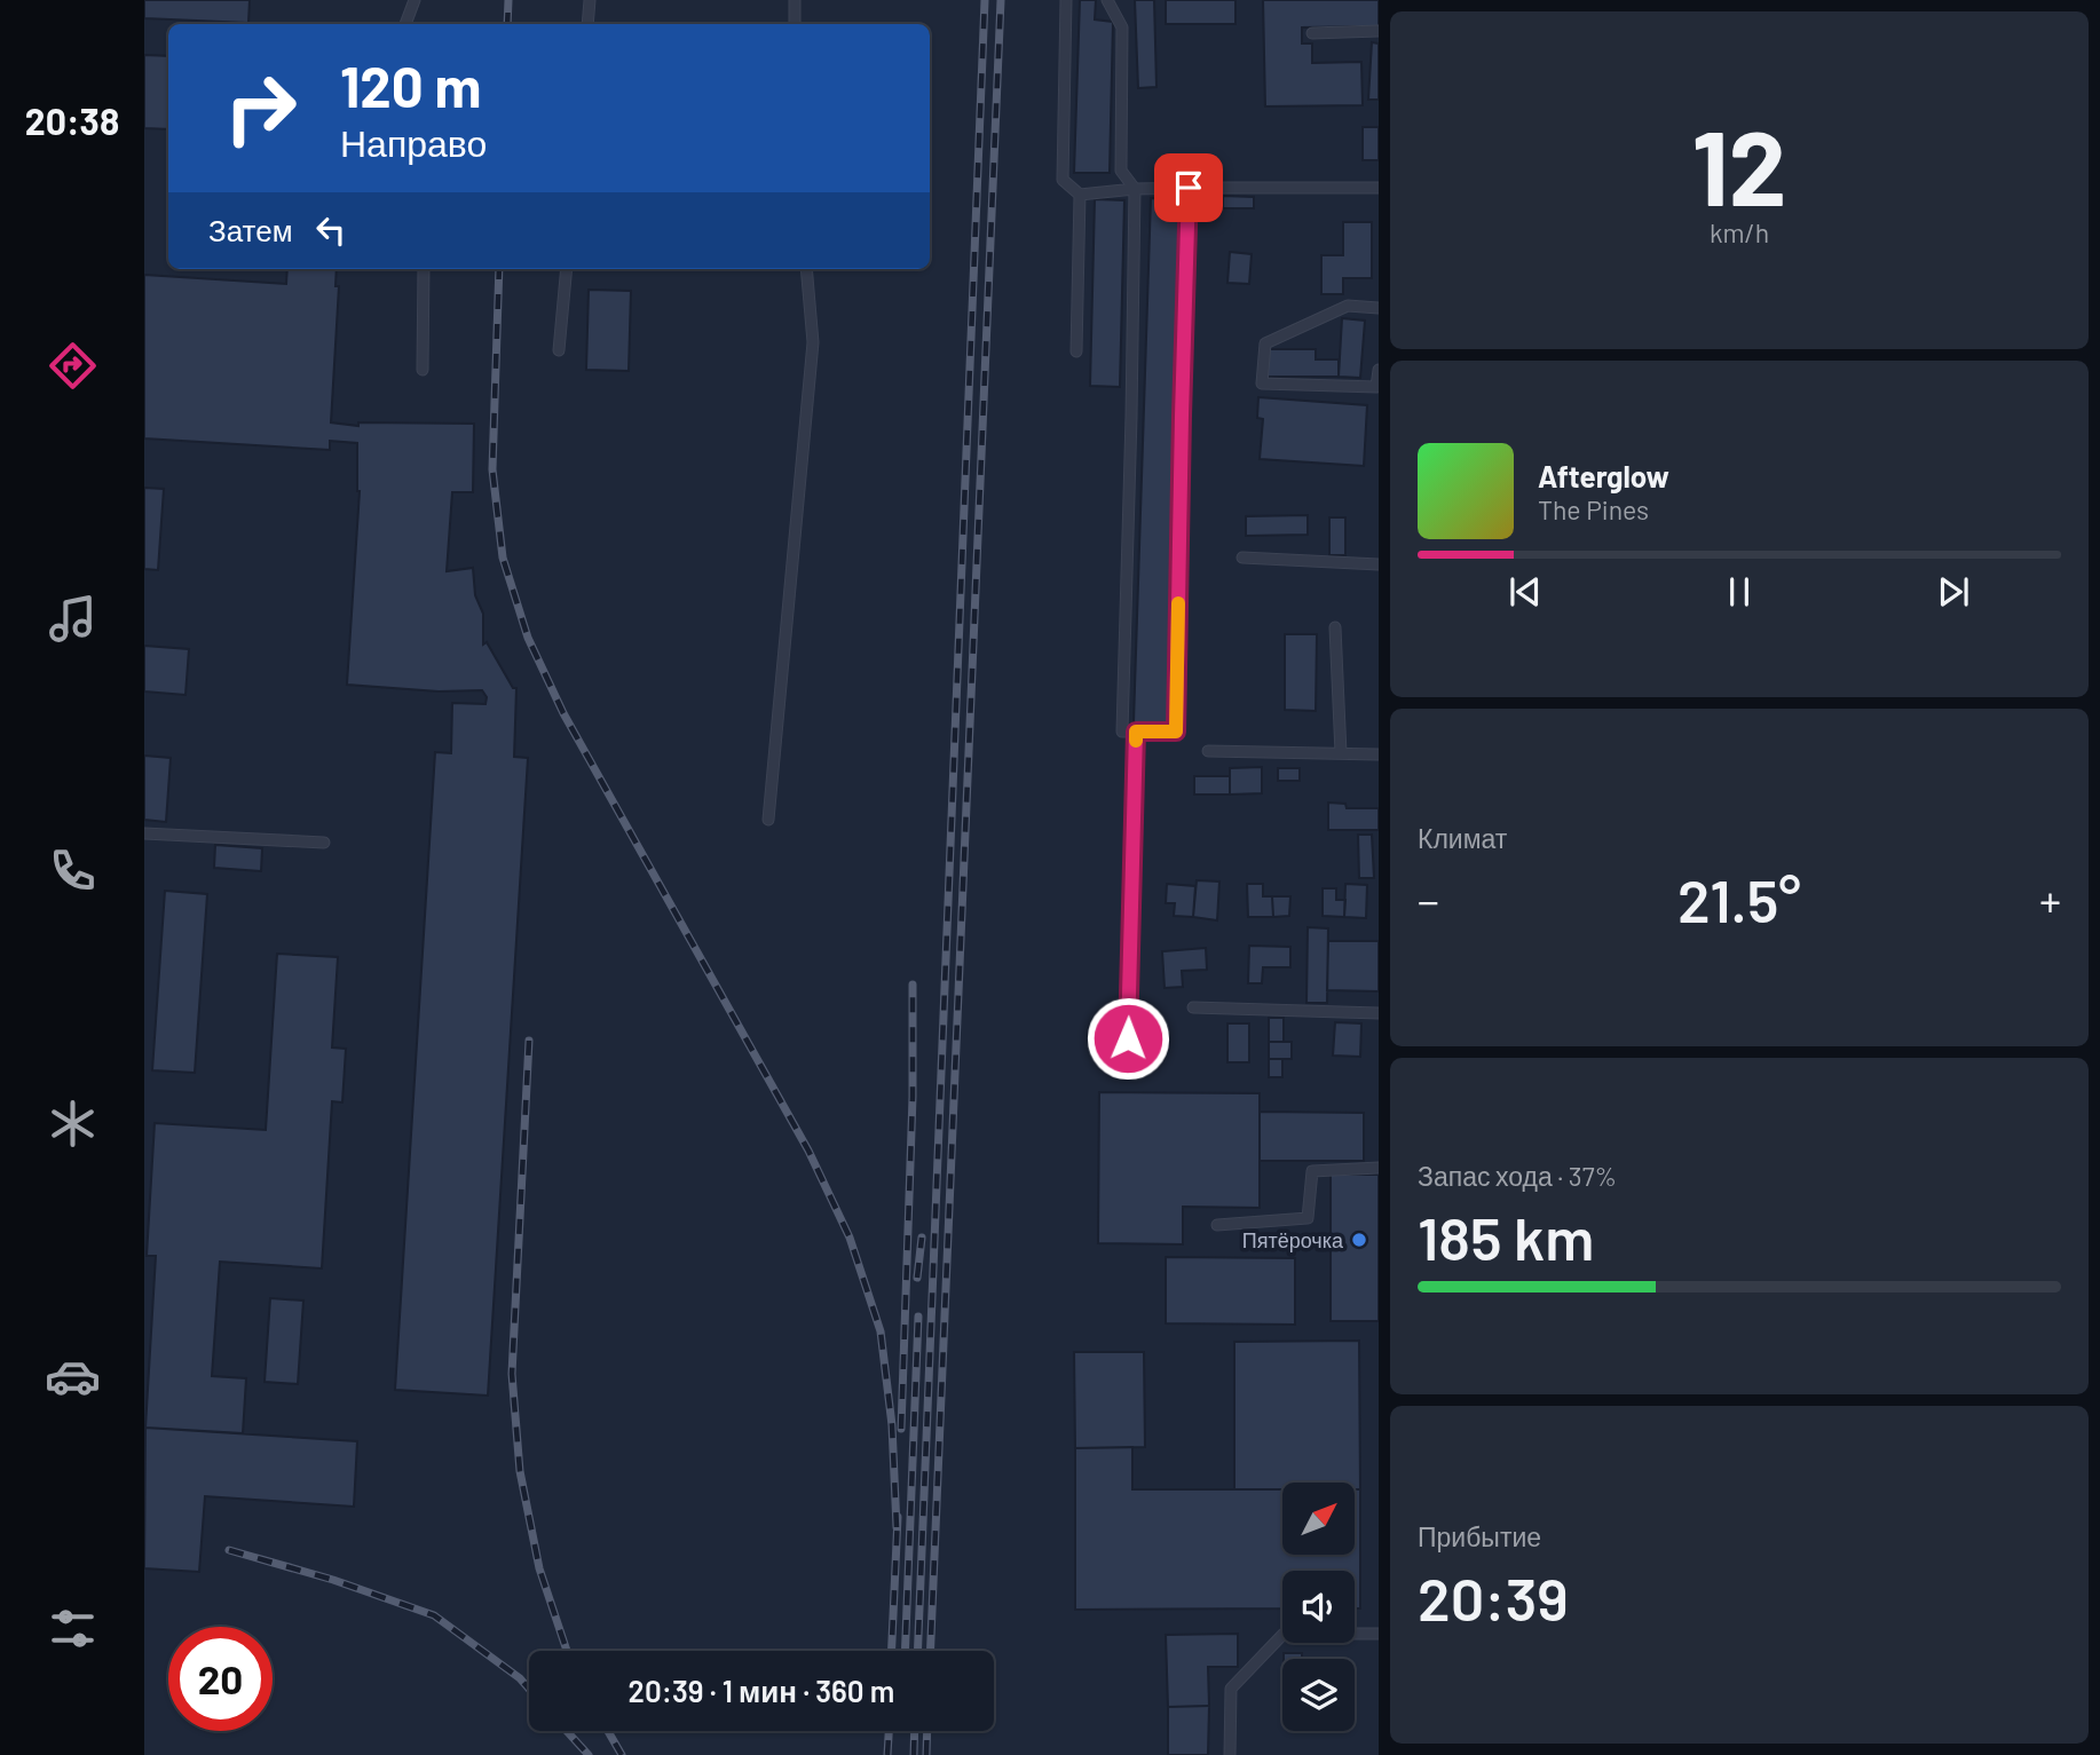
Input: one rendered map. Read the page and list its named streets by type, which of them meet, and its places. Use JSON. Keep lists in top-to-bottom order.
{
  "places": ["Пятёрочка"],
  "north": "top right",
  "page": {
    "tabs": "20:38",
    "tile": [
      ["12", "km/h"],
      "Климат",
      ["Запас хода · 37%", "185 km"],
      ["Прибытие", "20:39"]
    ],
    "turn": ["120 m", "Направо"],
    "then": "Затем",
    "song": ["Afterglow", "The Pines"],
    "heat": ["−", "21.5°", "+"],
    "limit": "20",
    "trip": "20:39 · 1 мин · 360 m"
  }
}
